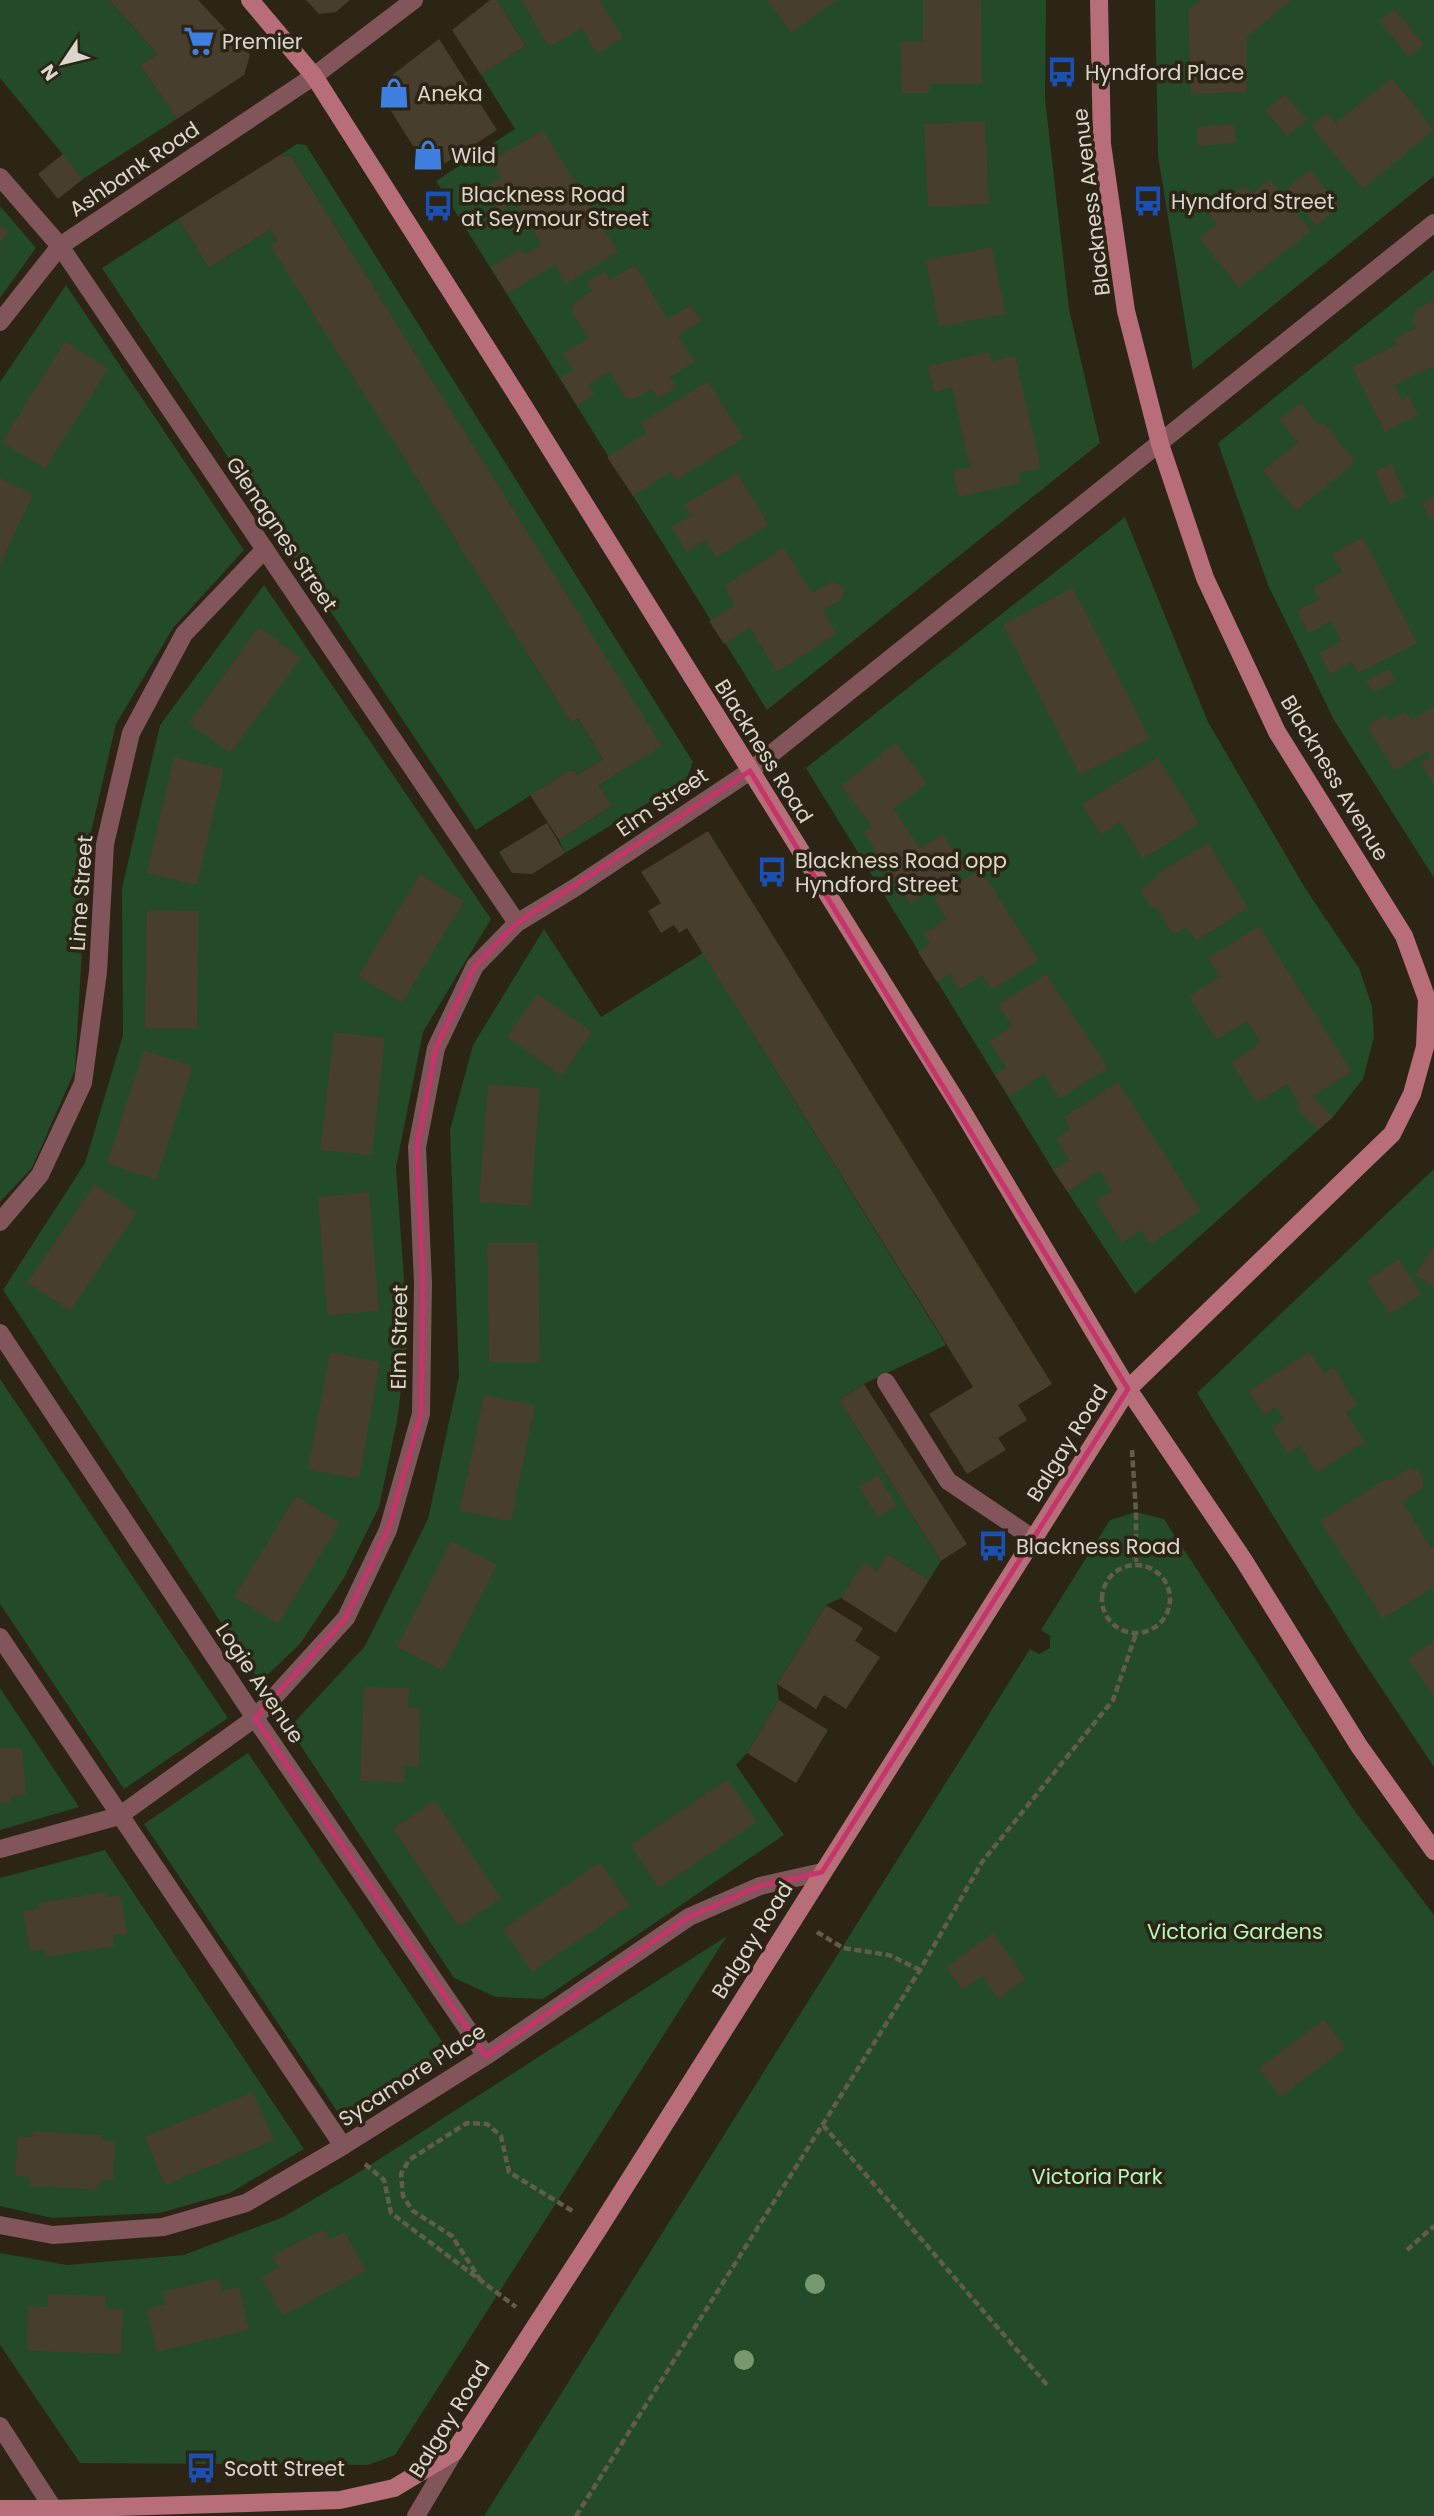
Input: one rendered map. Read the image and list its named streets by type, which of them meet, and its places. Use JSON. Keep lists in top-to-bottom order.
{
  "streets": {
    "street": [
      "Ashbank Road",
      "Blackness Avenue",
      "Glenagnes Street",
      "Blackness Road",
      "Elm Street",
      "Lime Street",
      "Balgay Road",
      "Logie Avenue",
      "Sycamore Place"
    ]
  },
  "crossings": [
    ["Ashbank Road", "Glenagnes Street"],
    ["Ashbank Road", "Blackness Road"],
    ["Blackness Avenue", "Blackness Road"],
    ["Blackness Avenue", "Balgay Road"],
    ["Glenagnes Street", "Elm Street"],
    ["Glenagnes Street", "Lime Street"],
    ["Blackness Road", "Elm Street"],
    ["Blackness Road", "Balgay Road"],
    ["Elm Street", "Logie Avenue"],
    ["Balgay Road", "Sycamore Place"],
    ["Logie Avenue", "Sycamore Place"]
  ],
  "parks": ["Victoria Gardens", "Victoria Park"],
  "places": {
    "supermarket": ["Premier"],
    "bus stop": [
      "Hyndford Place",
      "Hyndford Street",
      "Blackness Road at Seymour Street",
      "Blackness Road opp Hyndford Street",
      "Blackness Road",
      "Scott Street"
    ],
    "shop": ["Aneka", "Wild"]
  },
  "north": "bottom left"
}
